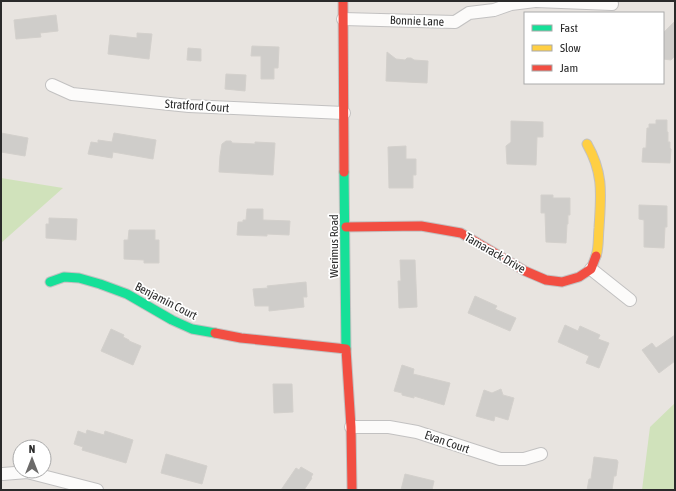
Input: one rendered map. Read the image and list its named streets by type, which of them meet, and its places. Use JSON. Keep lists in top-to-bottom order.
{
  "streets": {
    "street": [
      "Bonnie Lane",
      "Stratford Court",
      "Werimus Road",
      "Tamarack Drive",
      "Benjamin Court",
      "Evan Court"
    ]
  },
  "crossings": [
    ["Bonnie Lane", "Werimus Road"],
    ["Stratford Court", "Werimus Road"],
    ["Werimus Road", "Tamarack Drive"],
    ["Werimus Road", "Benjamin Court"],
    ["Werimus Road", "Evan Court"]
  ],
  "legend": ["Fast", "Slow", "Jam"],
  "north": "top"
}
